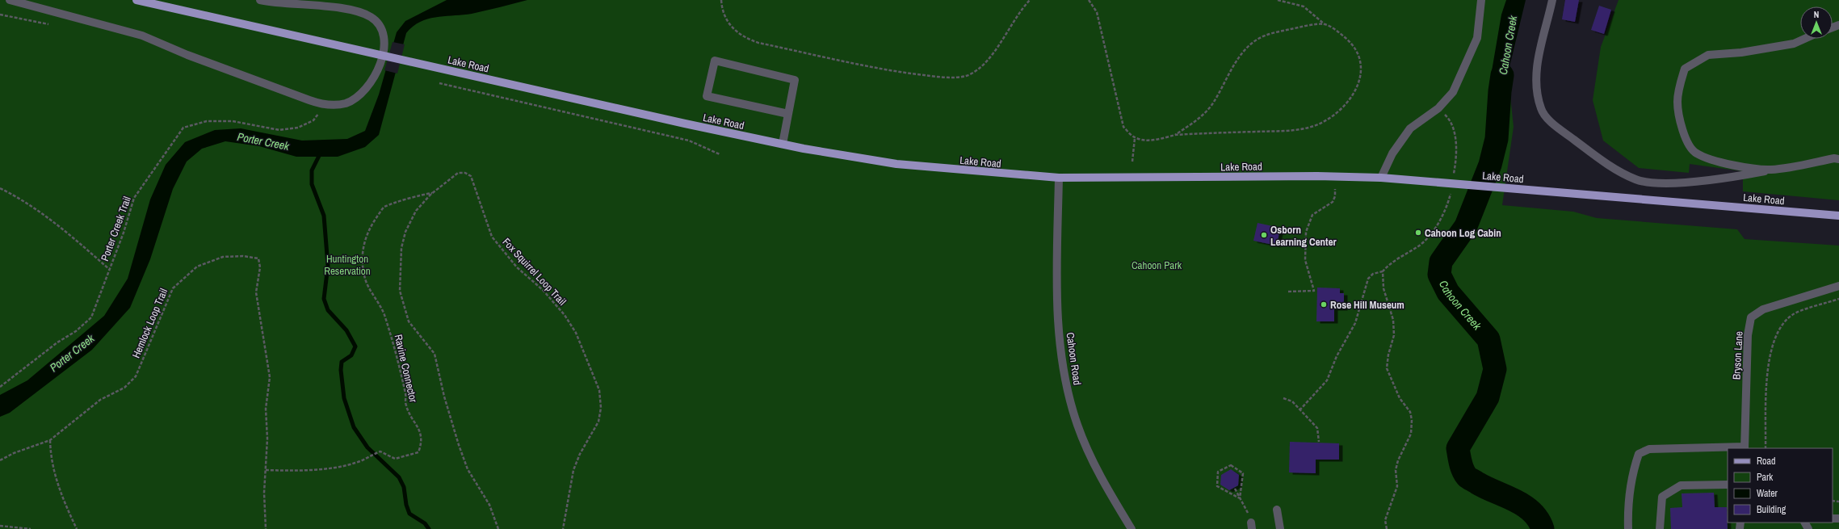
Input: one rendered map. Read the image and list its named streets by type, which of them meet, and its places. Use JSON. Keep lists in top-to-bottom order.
{
  "streets": {
    "main road": ["Lake Road"],
    "street": ["Bryson Lane", "Cahoon Road"],
    "path": [
      "Porter Creek Trail",
      "Fox Squirrel Loop Trail",
      "Hemlock Loop Trail",
      "Ravine Connector"
    ]
  },
  "crossings": [
    ["Lake Road", "Cahoon Road"],
    ["Fox Squirrel Loop Trail", "Ravine Connector"],
    ["Hemlock Loop Trail", "Ravine Connector"]
  ],
  "water": ["Cahoon Creek", "Porter Creek"],
  "parks": ["Huntington Reservation", "Cahoon Park"],
  "places": ["Cahoon Log Cabin", "Osborn Learning Center", "Rose Hill Museum"],
  "legend": [
    "Road",
    "Park",
    "Water",
    "Building"
  ],
  "north": "top"
}
